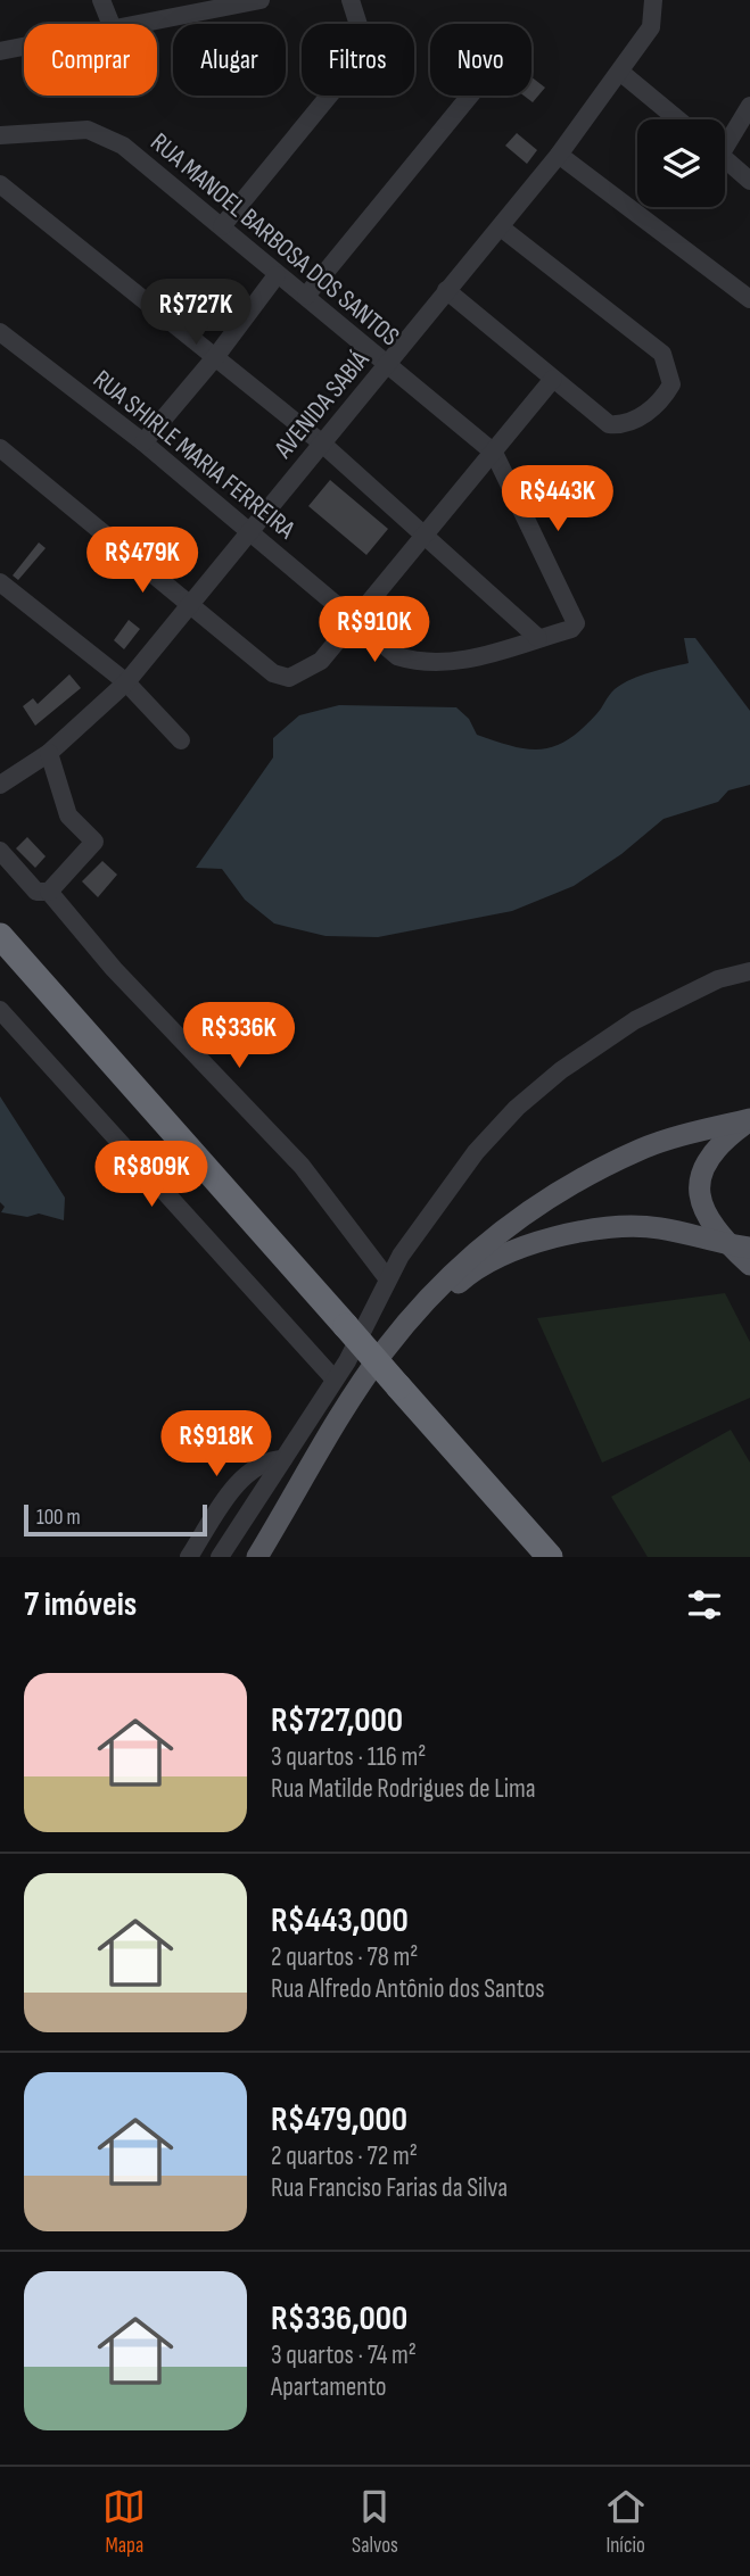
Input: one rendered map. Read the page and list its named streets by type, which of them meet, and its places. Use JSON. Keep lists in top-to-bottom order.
{
  "streets": {
    "street": ["RUA MANOEL BARBOSA DOS SANTOS", "AVENIDA SABIÁ", "RUA SHIRLE MARIA FERREIRA"]
  },
  "crossings": [
    ["RUA MANOEL BARBOSA DOS SANTOS", "AVENIDA SABIÁ"],
    ["AVENIDA SABIÁ", "RUA SHIRLE MARIA FERREIRA"]
  ],
  "scale_bar": "100 m",
  "page": {
    "chip": [
      "Comprar",
      "Alugar",
      "Filtros",
      "Novo"
    ],
    "price": [
      "R$727K",
      "R$443K",
      "R$479K",
      "R$910K",
      "R$336K",
      "R$809K",
      "R$918K"
    ],
    "scale": "100 m",
    "heading": "7 imóveis",
    "list": [
      {
        "name": "R$727,000",
        "note": "3 quartos · 116 m² · Rua Matilde Rodrigues de Lima"
      },
      {
        "name": "R$443,000",
        "note": "2 quartos · 78 m² · Rua Alfredo Antônio dos Santos"
      },
      {
        "name": "R$479,000",
        "note": "2 quartos · 72 m² · Rua Franciso Farias da Silva"
      },
      {
        "name": "R$336,000",
        "note": "3 quartos · 74 m² · Apartamento"
      }
    ],
    "tabs": ["Mapa", "Salvos", "Início"]
  }
}
